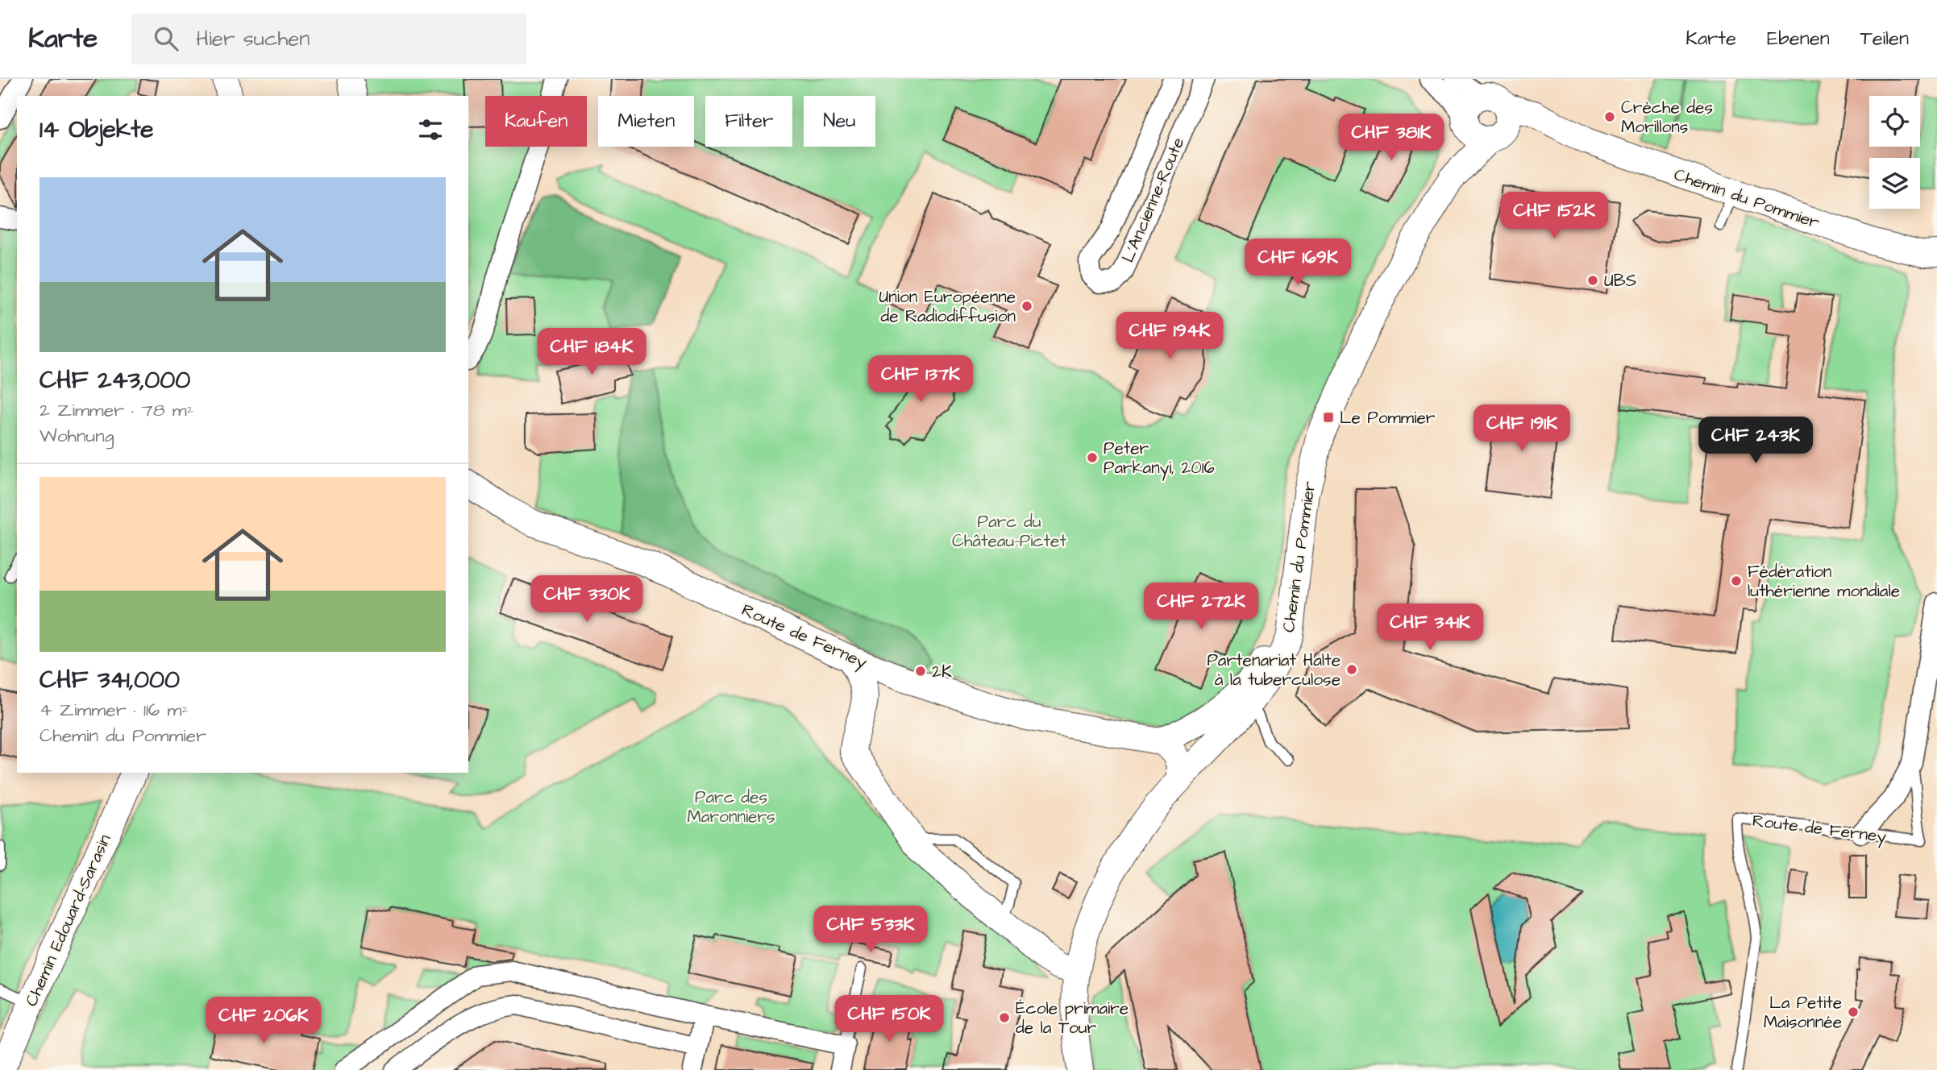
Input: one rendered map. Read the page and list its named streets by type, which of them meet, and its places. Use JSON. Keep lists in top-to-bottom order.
{
  "streets": {
    "street": [
      "Chemin du Pommier",
      "L'Ancienne-Route",
      "Route de Ferney",
      "Chemin Edouard-Sarasin"
    ]
  },
  "parks": ["Parc du Château-Pictet", "Parc des Maronniers"],
  "places": {
    "other": [
      "Crèche des Morillons",
      "UBS",
      "Union Européenne de Radiodiffusion",
      "Peter Parkanyi, 2016",
      "Fédération luthérienne mondiale",
      "Partenariat Halte à la tuberculose",
      "2K",
      "La Petite Maisonnée",
      "École primaire de la Tour"
    ],
    "transit": ["Le Pommier"]
  },
  "page": {
    "header": "Karte",
    "search": "Hier suchen",
    "nav": ["Karte", "Ebenen", "Teilen"],
    "chip": [
      "Kaufen",
      "Mieten",
      "Filter",
      "Neu"
    ],
    "heading": "14 Objekte",
    "price": [
      "CHF 381K",
      "CHF 152K",
      "CHF 169K",
      "CHF 194K",
      "CHF 184K",
      "CHF 137K",
      "CHF 191K",
      "CHF 243K",
      "CHF 330K",
      "CHF 272K",
      "CHF 341K",
      "CHF 533K",
      "CHF 150K",
      "CHF 206K"
    ],
    "list": [
      {
        "name": "CHF 243,000",
        "note": "2 Zimmer · 78 m² · Wohnung"
      },
      {
        "name": "CHF 341,000",
        "note": "4 Zimmer · 116 m² · Chemin du Pommier"
      }
    ]
  }
}
